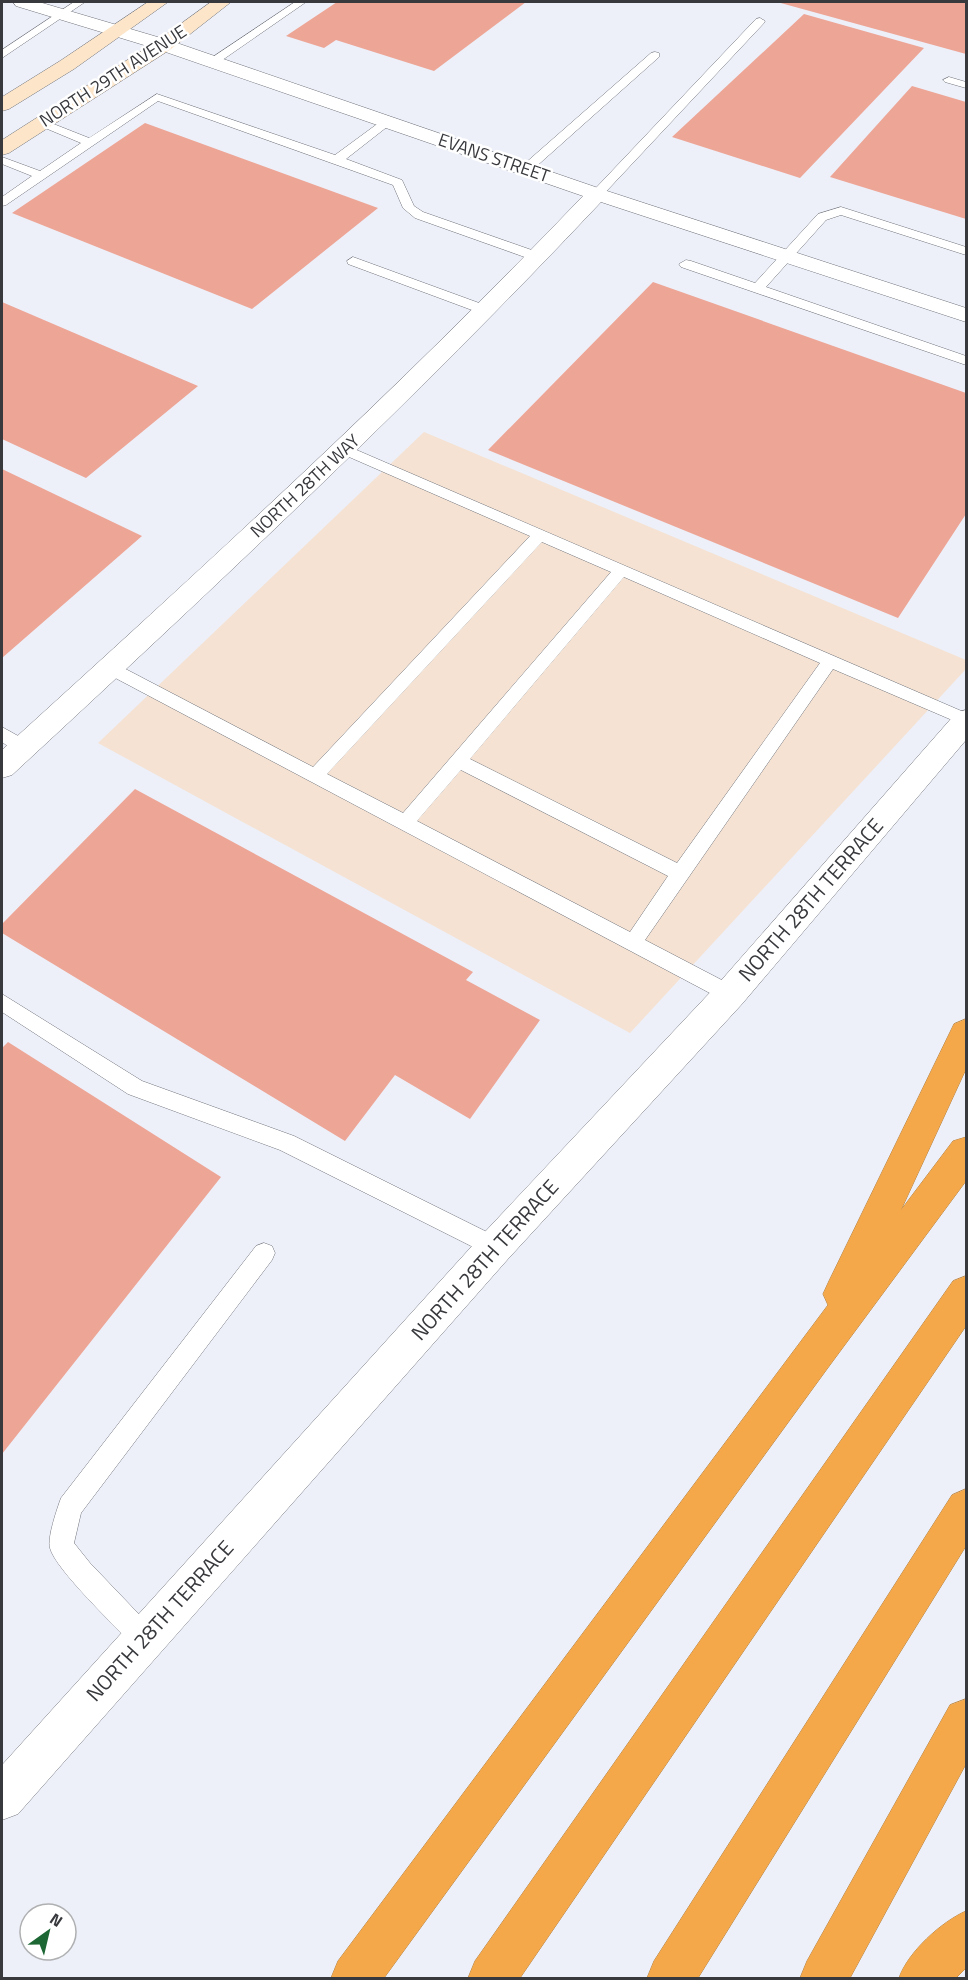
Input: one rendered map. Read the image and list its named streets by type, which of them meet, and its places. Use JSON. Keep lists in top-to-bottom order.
{
  "streets": {
    "street": [
      "NORTH 29TH AVENUE",
      "EVANS STREET",
      "NORTH 28TH WAY",
      "NORTH 28TH TERRACE"
    ]
  },
  "crossings": [
    ["NORTH 29TH AVENUE", "EVANS STREET"],
    ["EVANS STREET", "NORTH 28TH WAY"]
  ],
  "north": "top right"
}
